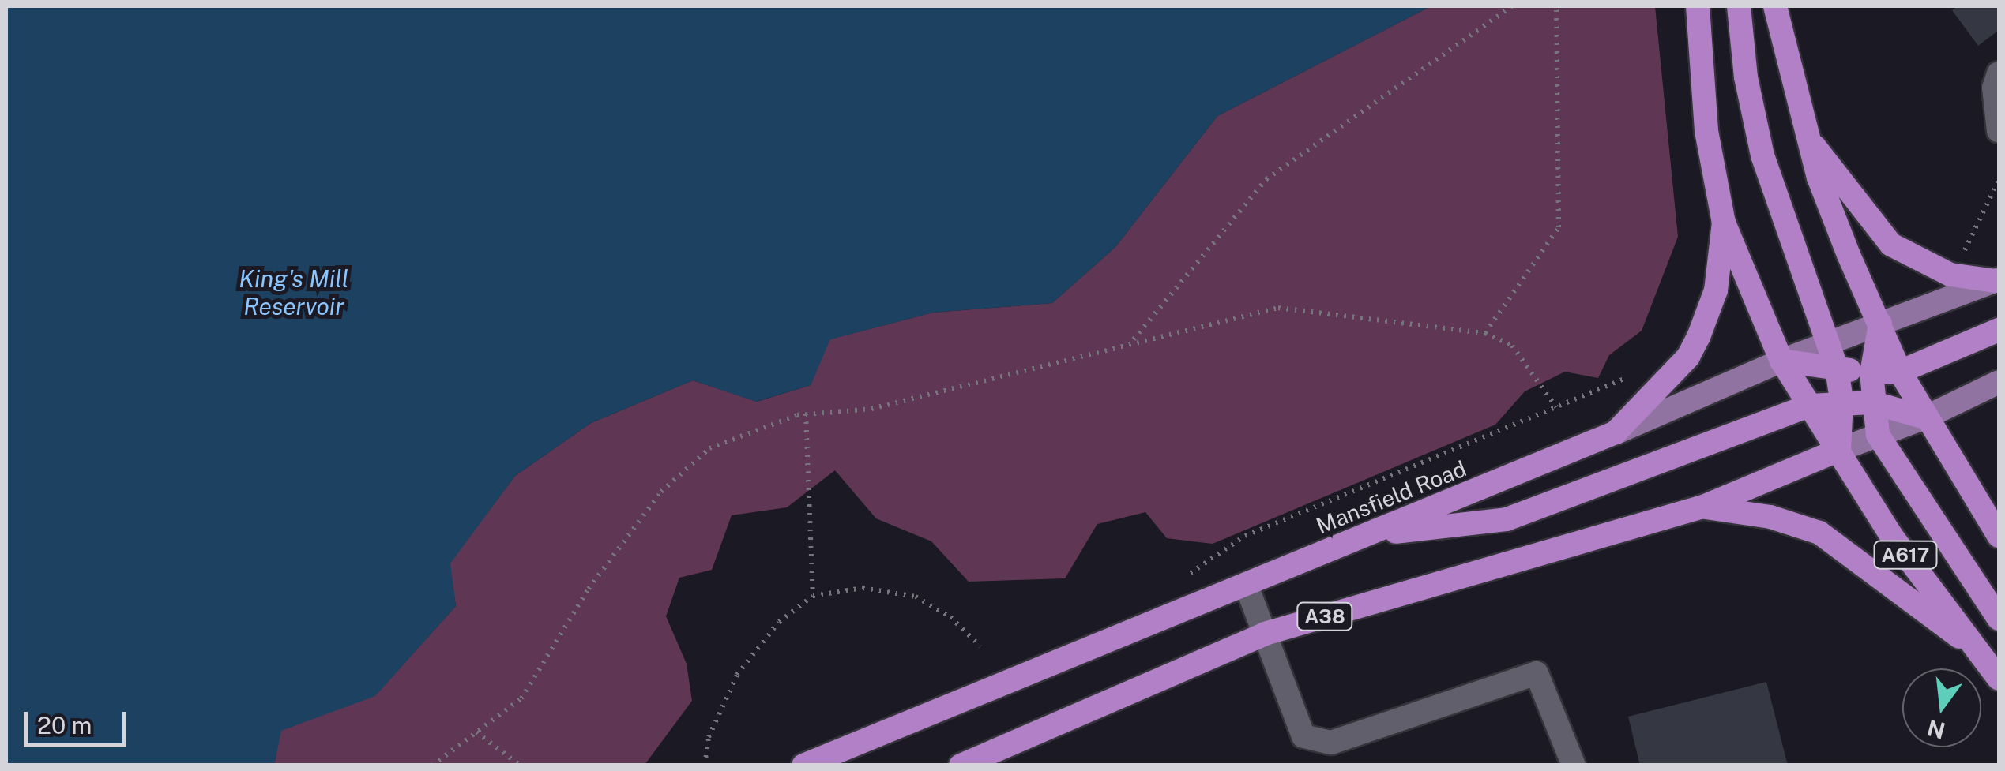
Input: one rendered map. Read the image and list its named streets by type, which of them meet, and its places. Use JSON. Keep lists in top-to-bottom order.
{
  "streets": {
    "highway": ["Mansfield Road", "A617", "A38"]
  },
  "crossings": [
    ["Mansfield Road", "A617"],
    ["A617", "A38"]
  ],
  "water": ["King's Mill Reservoir"],
  "scale_bar": "20 m",
  "north": "bottom"
}
